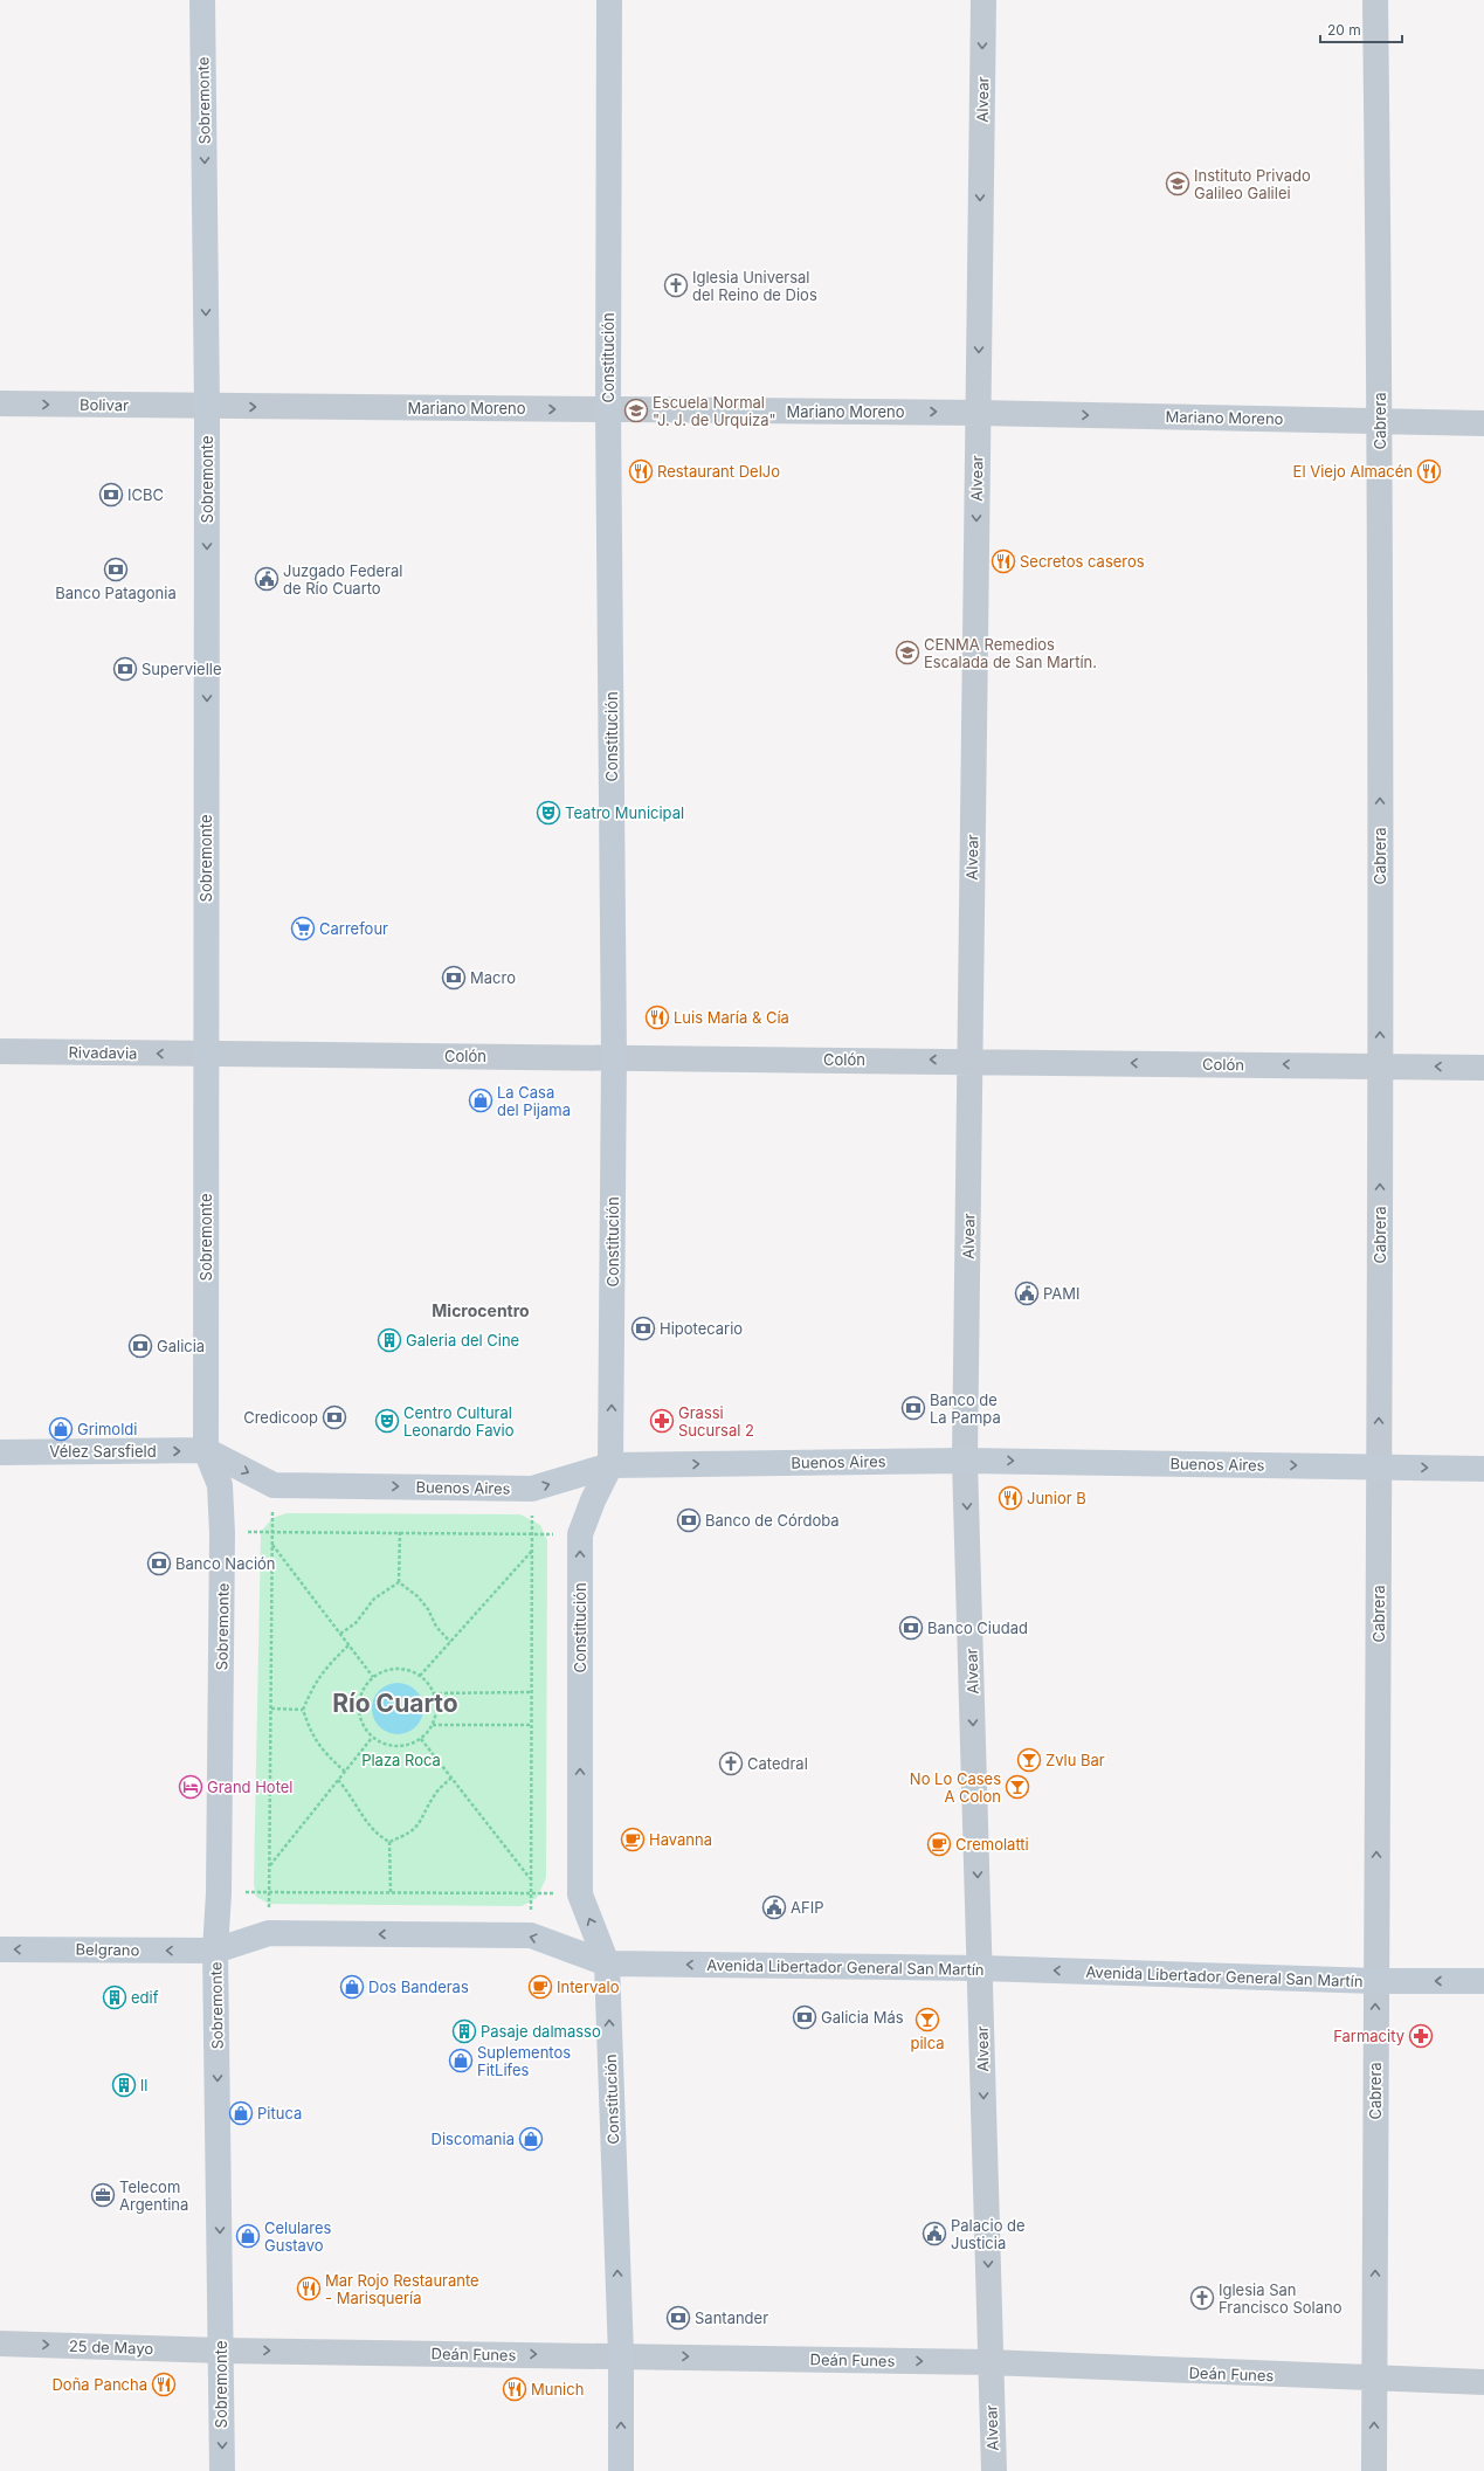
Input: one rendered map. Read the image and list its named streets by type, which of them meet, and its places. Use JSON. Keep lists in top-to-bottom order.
{
  "streets": {
    "main road": [
      "Sobremonte",
      "Constitución",
      "Vélez Sarsfield",
      "Buenos Aires",
      "Belgrano",
      "Avenida Libertador General San Martín"
    ],
    "street": [
      "Alvear",
      "Bolivar",
      "Mariano Moreno",
      "Cabrera",
      "Rivadavia",
      "Colón",
      "25 de Mayo",
      "Deán Funes"
    ]
  },
  "crossings": [
    ["Alvear", "Mariano Moreno"],
    ["Alvear", "Colón"],
    ["Alvear", "Buenos Aires"],
    ["Alvear", "Avenida Libertador General San Martín"],
    ["Alvear", "Deán Funes"],
    ["Sobremonte", "Bolivar"],
    ["Sobremonte", "Mariano Moreno"],
    ["Sobremonte", "Rivadavia"],
    ["Sobremonte", "Colón"],
    ["Sobremonte", "Vélez Sarsfield"],
    ["Sobremonte", "Buenos Aires"],
    ["Sobremonte", "Belgrano"],
    ["Sobremonte", "Avenida Libertador General San Martín"],
    ["Sobremonte", "25 de Mayo"],
    ["Sobremonte", "Deán Funes"],
    ["Constitución", "Mariano Moreno"],
    ["Constitución", "Colón"],
    ["Constitución", "Buenos Aires"],
    ["Constitución", "Avenida Libertador General San Martín"],
    ["Constitución", "Deán Funes"],
    ["Bolivar", "Mariano Moreno"],
    ["Mariano Moreno", "Cabrera"],
    ["Cabrera", "Colón"],
    ["Cabrera", "Buenos Aires"],
    ["Cabrera", "Avenida Libertador General San Martín"],
    ["Cabrera", "Deán Funes"],
    ["Rivadavia", "Colón"],
    ["Vélez Sarsfield", "Buenos Aires"],
    ["Belgrano", "Avenida Libertador General San Martín"],
    ["25 de Mayo", "Deán Funes"]
  ],
  "one_way": [
    "Alvear",
    "Sobremonte",
    "Constitución",
    "Bolivar",
    "Mariano Moreno",
    "Cabrera",
    "Rivadavia",
    "Colón",
    "Vélez Sarsfield",
    "Buenos Aires",
    "Belgrano",
    "Avenida Libertador General San Martín",
    "25 de Mayo",
    "Deán Funes"
  ],
  "districts": ["Microcentro", "Río Cuarto"],
  "parks": ["Plaza Roca"],
  "places": {
    "school or university": ["Instituto Privado Galileo Galilei", "Escuela Normal \"J. J. de Urquiza\"", "CENMA Remedios Escalada de San Martín."],
    "church": ["Iglesia Universal del Reino de Dios", "Catedral", "Iglesia San Francisco Solano"],
    "restaurant": [
      "Restaurant DelJo",
      "El Viejo Almacén",
      "Secretos caseros",
      "Luis María & Cía",
      "Junior B",
      "Mar Rojo Restaurante - Marisquería",
      "Doña Pancha",
      "Munich"
    ],
    "bank": [
      "ICBC",
      "Banco Patagonia",
      "Supervielle",
      "Macro",
      "Hipotecario",
      "Galicia",
      "Banco de La Pampa",
      "Credicoop",
      "Banco de Córdoba",
      "Banco Nación",
      "Banco Ciudad",
      "Galicia Más",
      "Santander"
    ],
    "public building": [
      "Juzgado Federal de Río Cuarto",
      "PAMI",
      "AFIP",
      "Palacio de Justicia"
    ],
    "theatre": ["Teatro Municipal", "Centro Cultural Leonardo Favio"],
    "supermarket": ["Carrefour"],
    "shop": [
      "La Casa del Pijama",
      "Grimoldi",
      "Dos Banderas",
      "Suplementos FitLifes",
      "Pituca",
      "Discomania",
      "Celulares Gustavo"
    ],
    "building": [
      "Galeria del Cine",
      "edif",
      "Pasaje dalmasso",
      "ll"
    ],
    "pharmacy": ["Grassi Sucursal 2", "Farmacity"],
    "bar": ["Zvlu Bar", "No Lo Cases A Colon", "pilca"],
    "hotel": ["Grand Hotel"],
    "cafe": ["Havanna", "Cremolatti", "Intervalo"],
    "office": ["Telecom Argentina"]
  },
  "scale_bar": "20 m"
}
